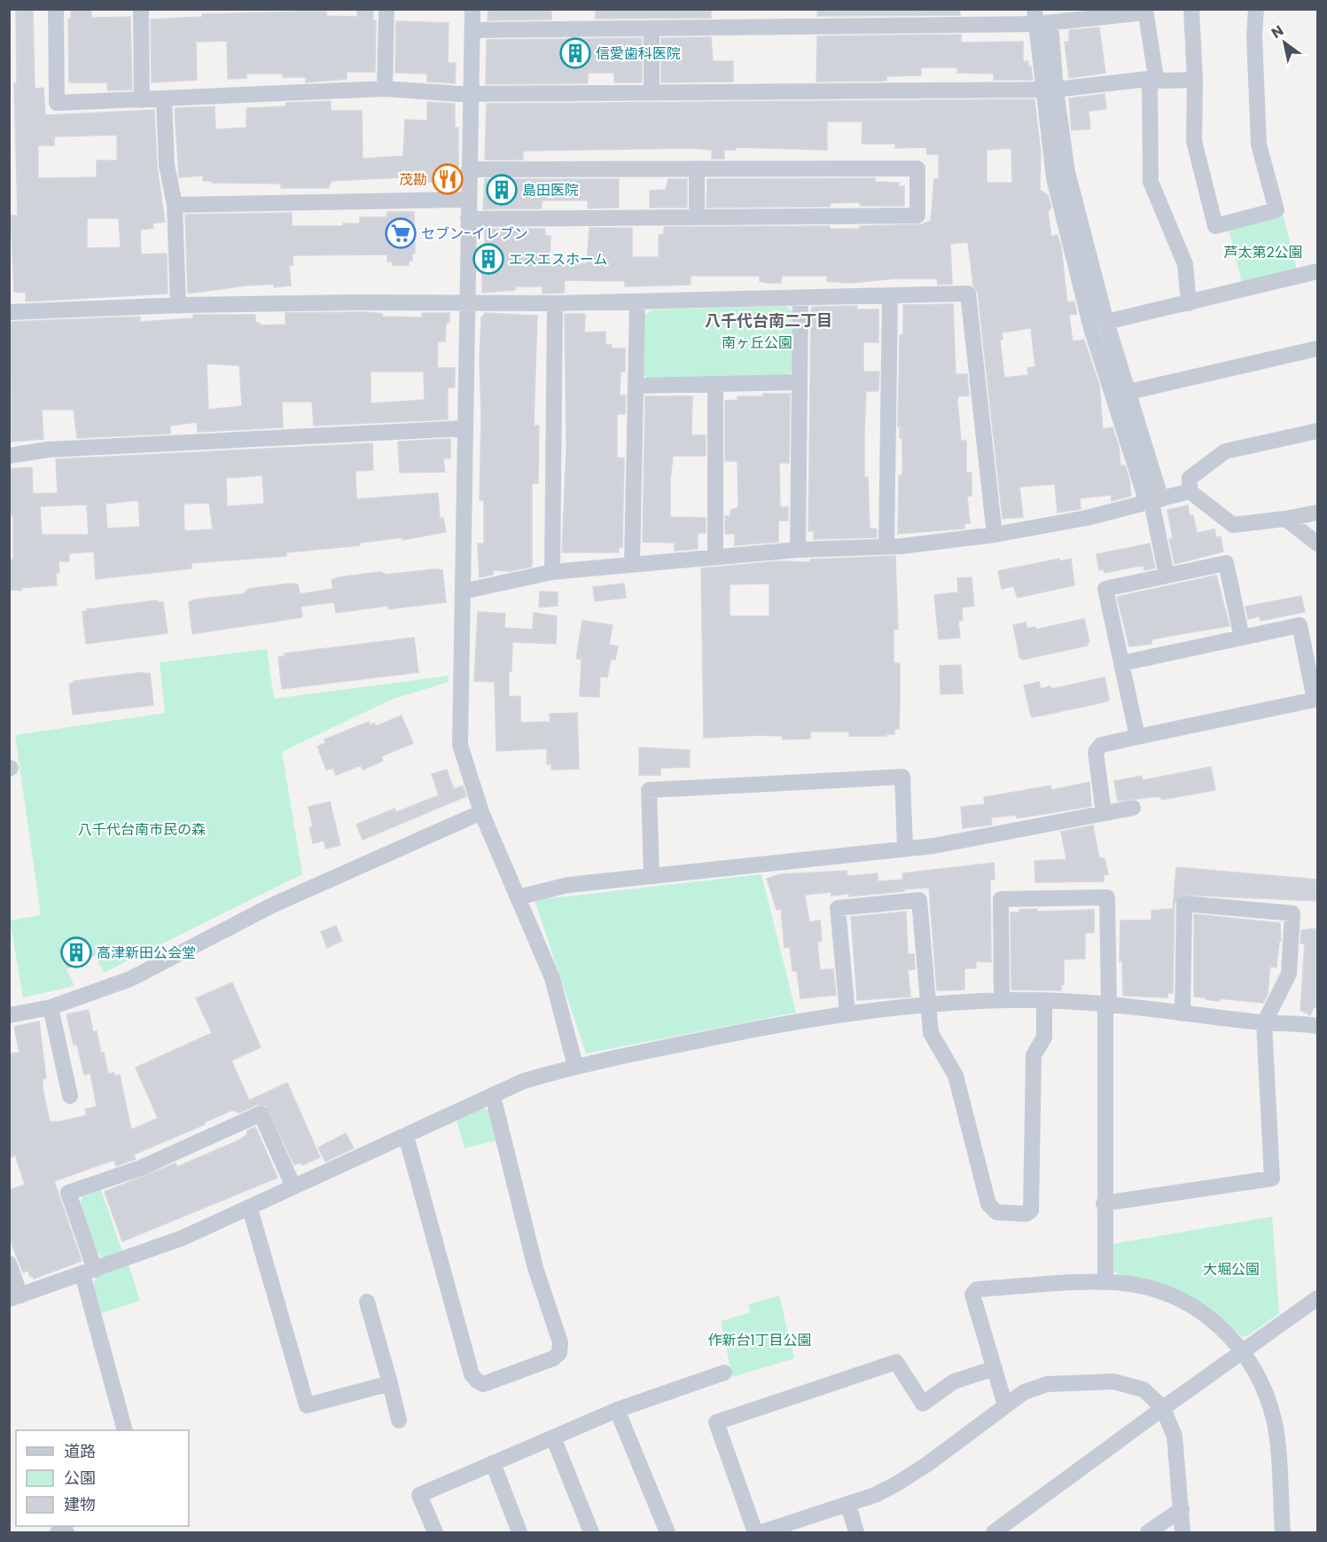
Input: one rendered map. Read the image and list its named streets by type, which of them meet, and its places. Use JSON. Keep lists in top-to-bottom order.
{
  "districts": ["八千代台南二丁目"],
  "parks": [
    "芦太第2公園",
    "南ヶ丘公園",
    "八千代台南市民の森",
    "大堀公園",
    "作新台1丁目公園"
  ],
  "places": {
    "building": [
      "信愛歯科医院",
      "島田医院",
      "エスエスホーム",
      "高津新田公会堂"
    ],
    "restaurant": ["茂勘"],
    "supermarket": ["セブン-イレブン"]
  },
  "legend": ["道路", "公園", "建物"],
  "north": "top left"
}
